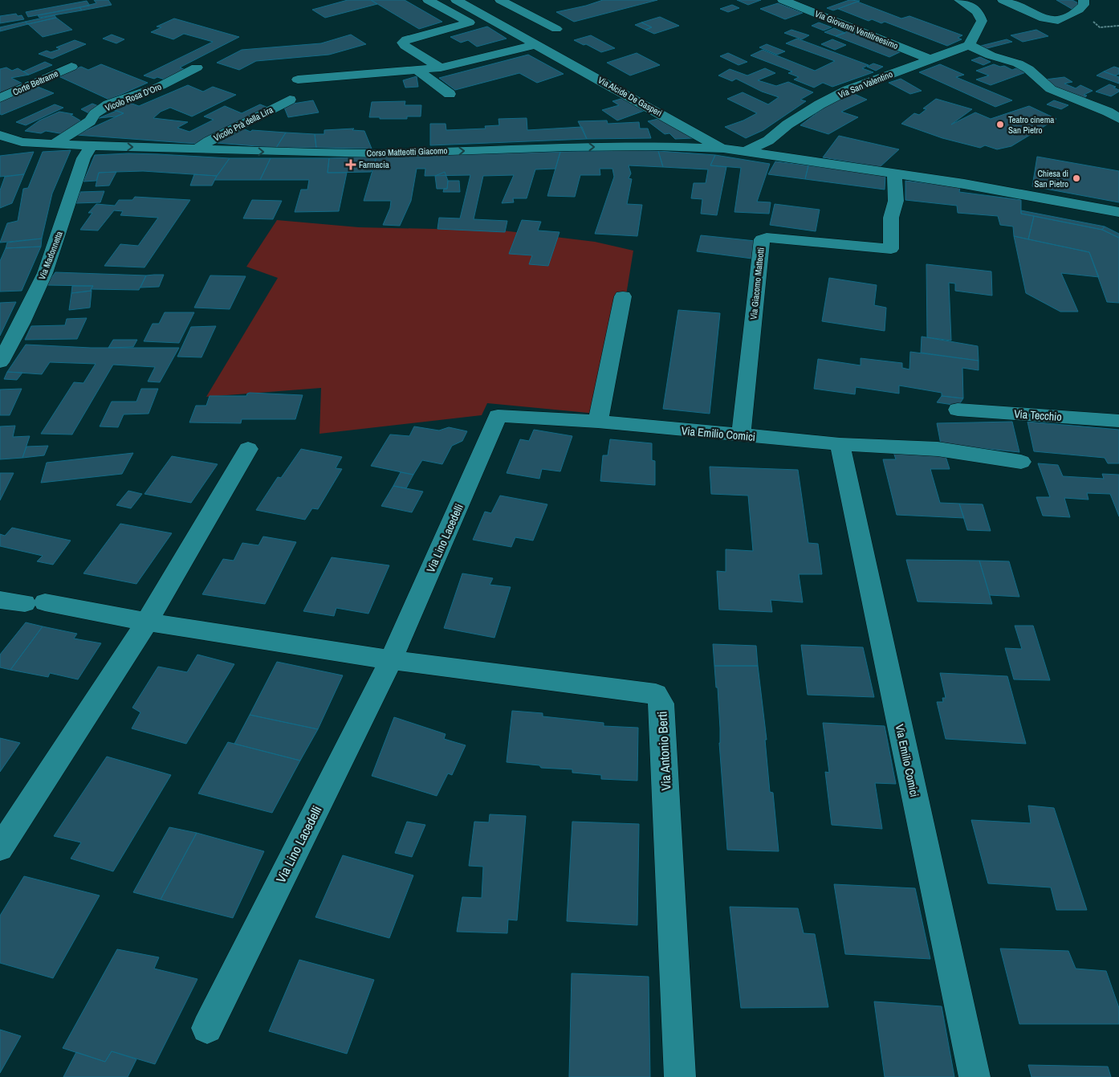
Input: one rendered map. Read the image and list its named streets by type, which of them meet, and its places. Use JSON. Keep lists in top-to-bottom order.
{
  "streets": {
    "street": [
      "Via Giovanni Ventitreesimo",
      "Corte Beltrame",
      "Via San Valentino",
      "Via Alcide De Gasperi",
      "Vicolo Rosa D'Oro",
      "Vicolo Prà della Lira",
      "Corso Matteotti Giacomo",
      "Via Madonnetta",
      "Via Giacomo Matteotti",
      "Via Tecchio",
      "Via Emilio Comici",
      "Via Lino Lacedelli",
      "Via Antonio Berti"
    ]
  },
  "crossings": [
    ["Via Giovanni Ventitreesimo", "Via San Valentino"],
    ["Via Alcide De Gasperi", "Corso Matteotti Giacomo"],
    ["Vicolo Rosa D'Oro", "Corso Matteotti Giacomo"],
    ["Vicolo Prà della Lira", "Corso Matteotti Giacomo"],
    ["Corso Matteotti Giacomo", "Via Madonnetta"],
    ["Via Giacomo Matteotti", "Via Emilio Comici"],
    ["Via Emilio Comici", "Via Lino Lacedelli"],
    ["Via Lino Lacedelli", "Via Antonio Berti"]
  ],
  "places": {
    "other": ["Teatro cinema San Pietro", "Chiesa di San Pietro"],
    "health": ["Farmacia"]
  }
}
